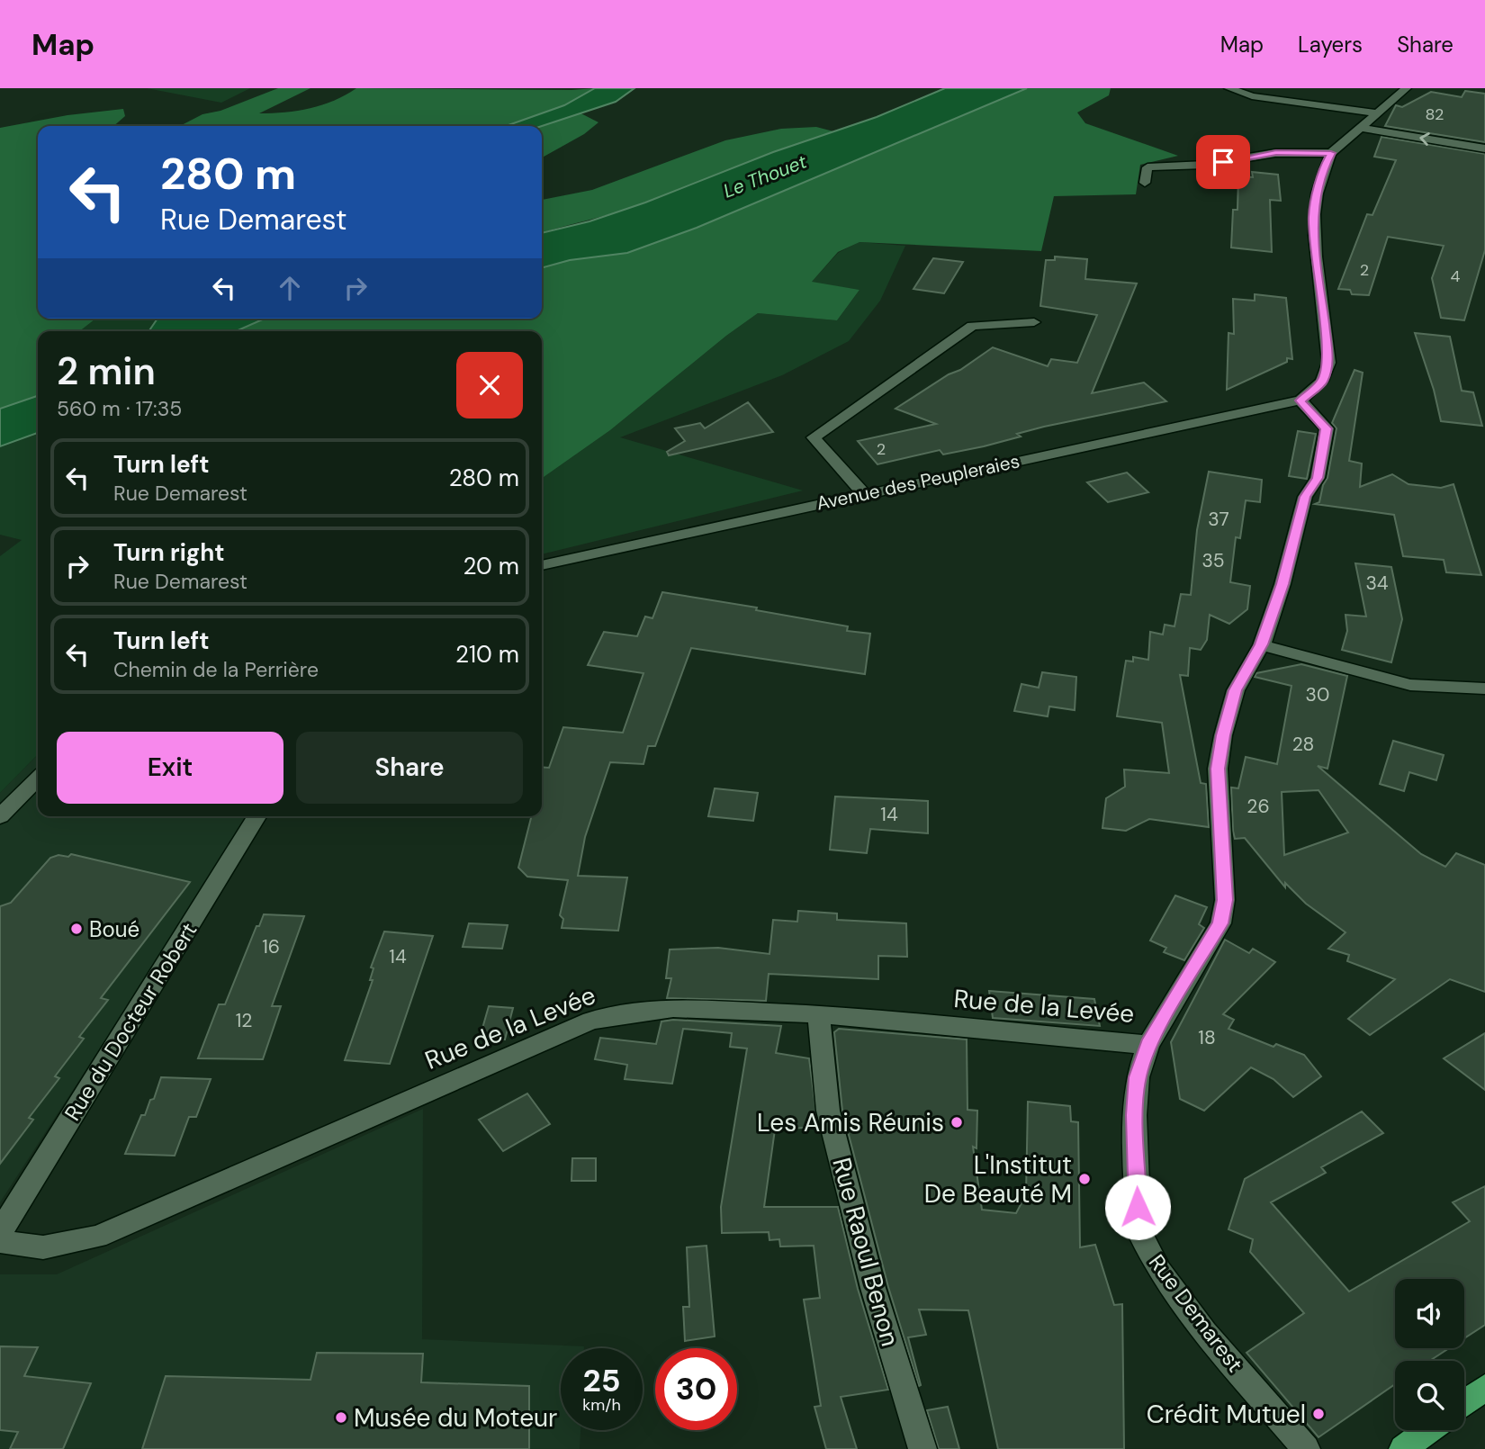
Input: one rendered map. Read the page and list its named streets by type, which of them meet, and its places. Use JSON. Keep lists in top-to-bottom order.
{
  "streets": {
    "street": [
      "Avenue des Peupleraies",
      "Rue de la Levée",
      "Rue du Docteur Robert",
      "Rue Raoul Benon",
      "Rue Demarest"
    ]
  },
  "crossings": [
    ["Avenue des Peupleraies", "Rue Demarest"],
    ["Rue de la Levée", "Rue Raoul Benon"],
    ["Rue de la Levée", "Rue Demarest"]
  ],
  "water": ["Le Thouet"],
  "places": [
    "Boué",
    "Les Amis Réunis",
    "L'Institut De Beauté M",
    "Crédit Mutuel",
    "Musée du Moteur"
  ],
  "house_numbers": [
    "82",
    "2",
    "4",
    "2",
    "37",
    "35",
    "34",
    "30",
    "28",
    "26",
    "14",
    "16",
    "14",
    "12",
    "18"
  ],
  "page": {
    "header": "Map",
    "nav": ["Map", "Layers", "Share"],
    "turn": ["280 m", "Rue Demarest"],
    "heading": ["2 min", "560 m · 17:35"],
    "list": [
      {
        "name": "Turn left",
        "note": "Rue Demarest",
        "value": "280 m"
      },
      {
        "name": "Turn right",
        "note": "Rue Demarest",
        "value": "20 m"
      },
      {
        "name": "Turn left",
        "note": "Chemin de la Perrière",
        "value": "210 m"
      }
    ],
    "buttons": ["Exit", "Share"],
    "speed": "25 km/h",
    "limit": "30"
  }
}
